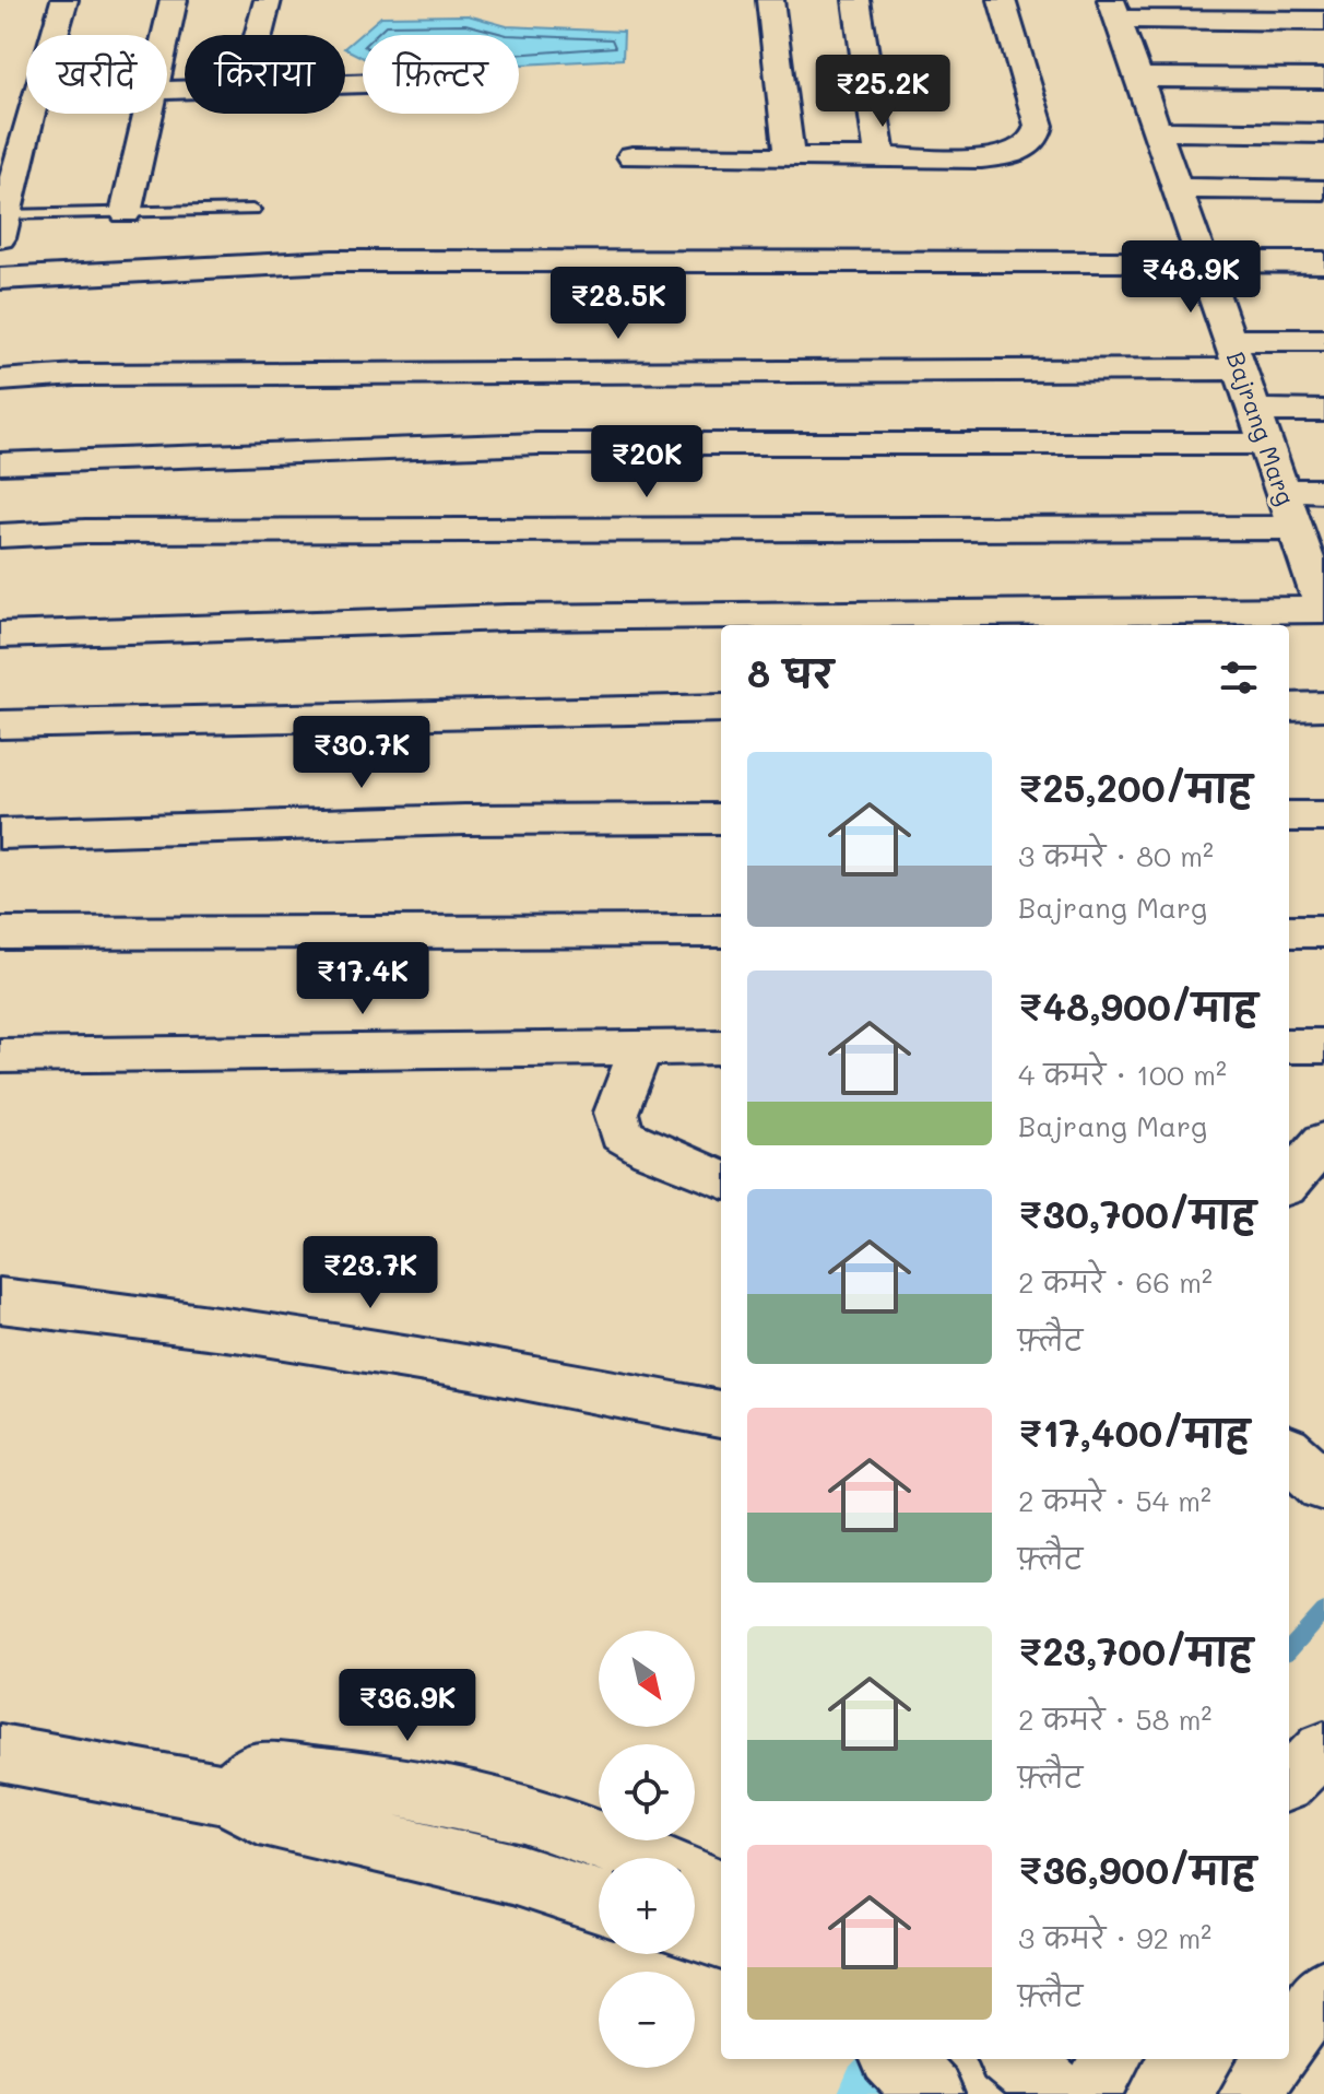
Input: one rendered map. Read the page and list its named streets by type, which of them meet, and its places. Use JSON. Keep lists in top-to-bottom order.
{
  "streets": {
    "street": ["Bajrang Marg"]
  },
  "north": "bottom right",
  "page": {
    "chip": ["खरीदें", "किराया", "फ़िल्टर"],
    "price": [
      "₹25.2K",
      "₹48.9K",
      "₹28.5K",
      "₹20K",
      "₹30.7K",
      "₹17.4K",
      "₹23.7K",
      "₹36.9K"
    ],
    "heading": "8 घर",
    "list": [
      {
        "name": "₹25,200/माह",
        "note": "3 कमरे · 80 m² · Bajrang Marg"
      },
      {
        "name": "₹48,900/माह",
        "note": "4 कमरे · 100 m² · Bajrang Marg"
      },
      {
        "name": "₹30,700/माह",
        "note": "2 कमरे · 66 m² · फ़्लैट"
      },
      {
        "name": "₹17,400/माह",
        "note": "2 कमरे · 54 m² · फ़्लैट"
      },
      {
        "name": "₹23,700/माह",
        "note": "2 कमरे · 58 m² · फ़्लैट"
      },
      {
        "name": "₹36,900/माह",
        "note": "3 कमरे · 92 m² · फ़्लैट"
      }
    ],
    "map_buttons": ["+", "−"]
  }
}
